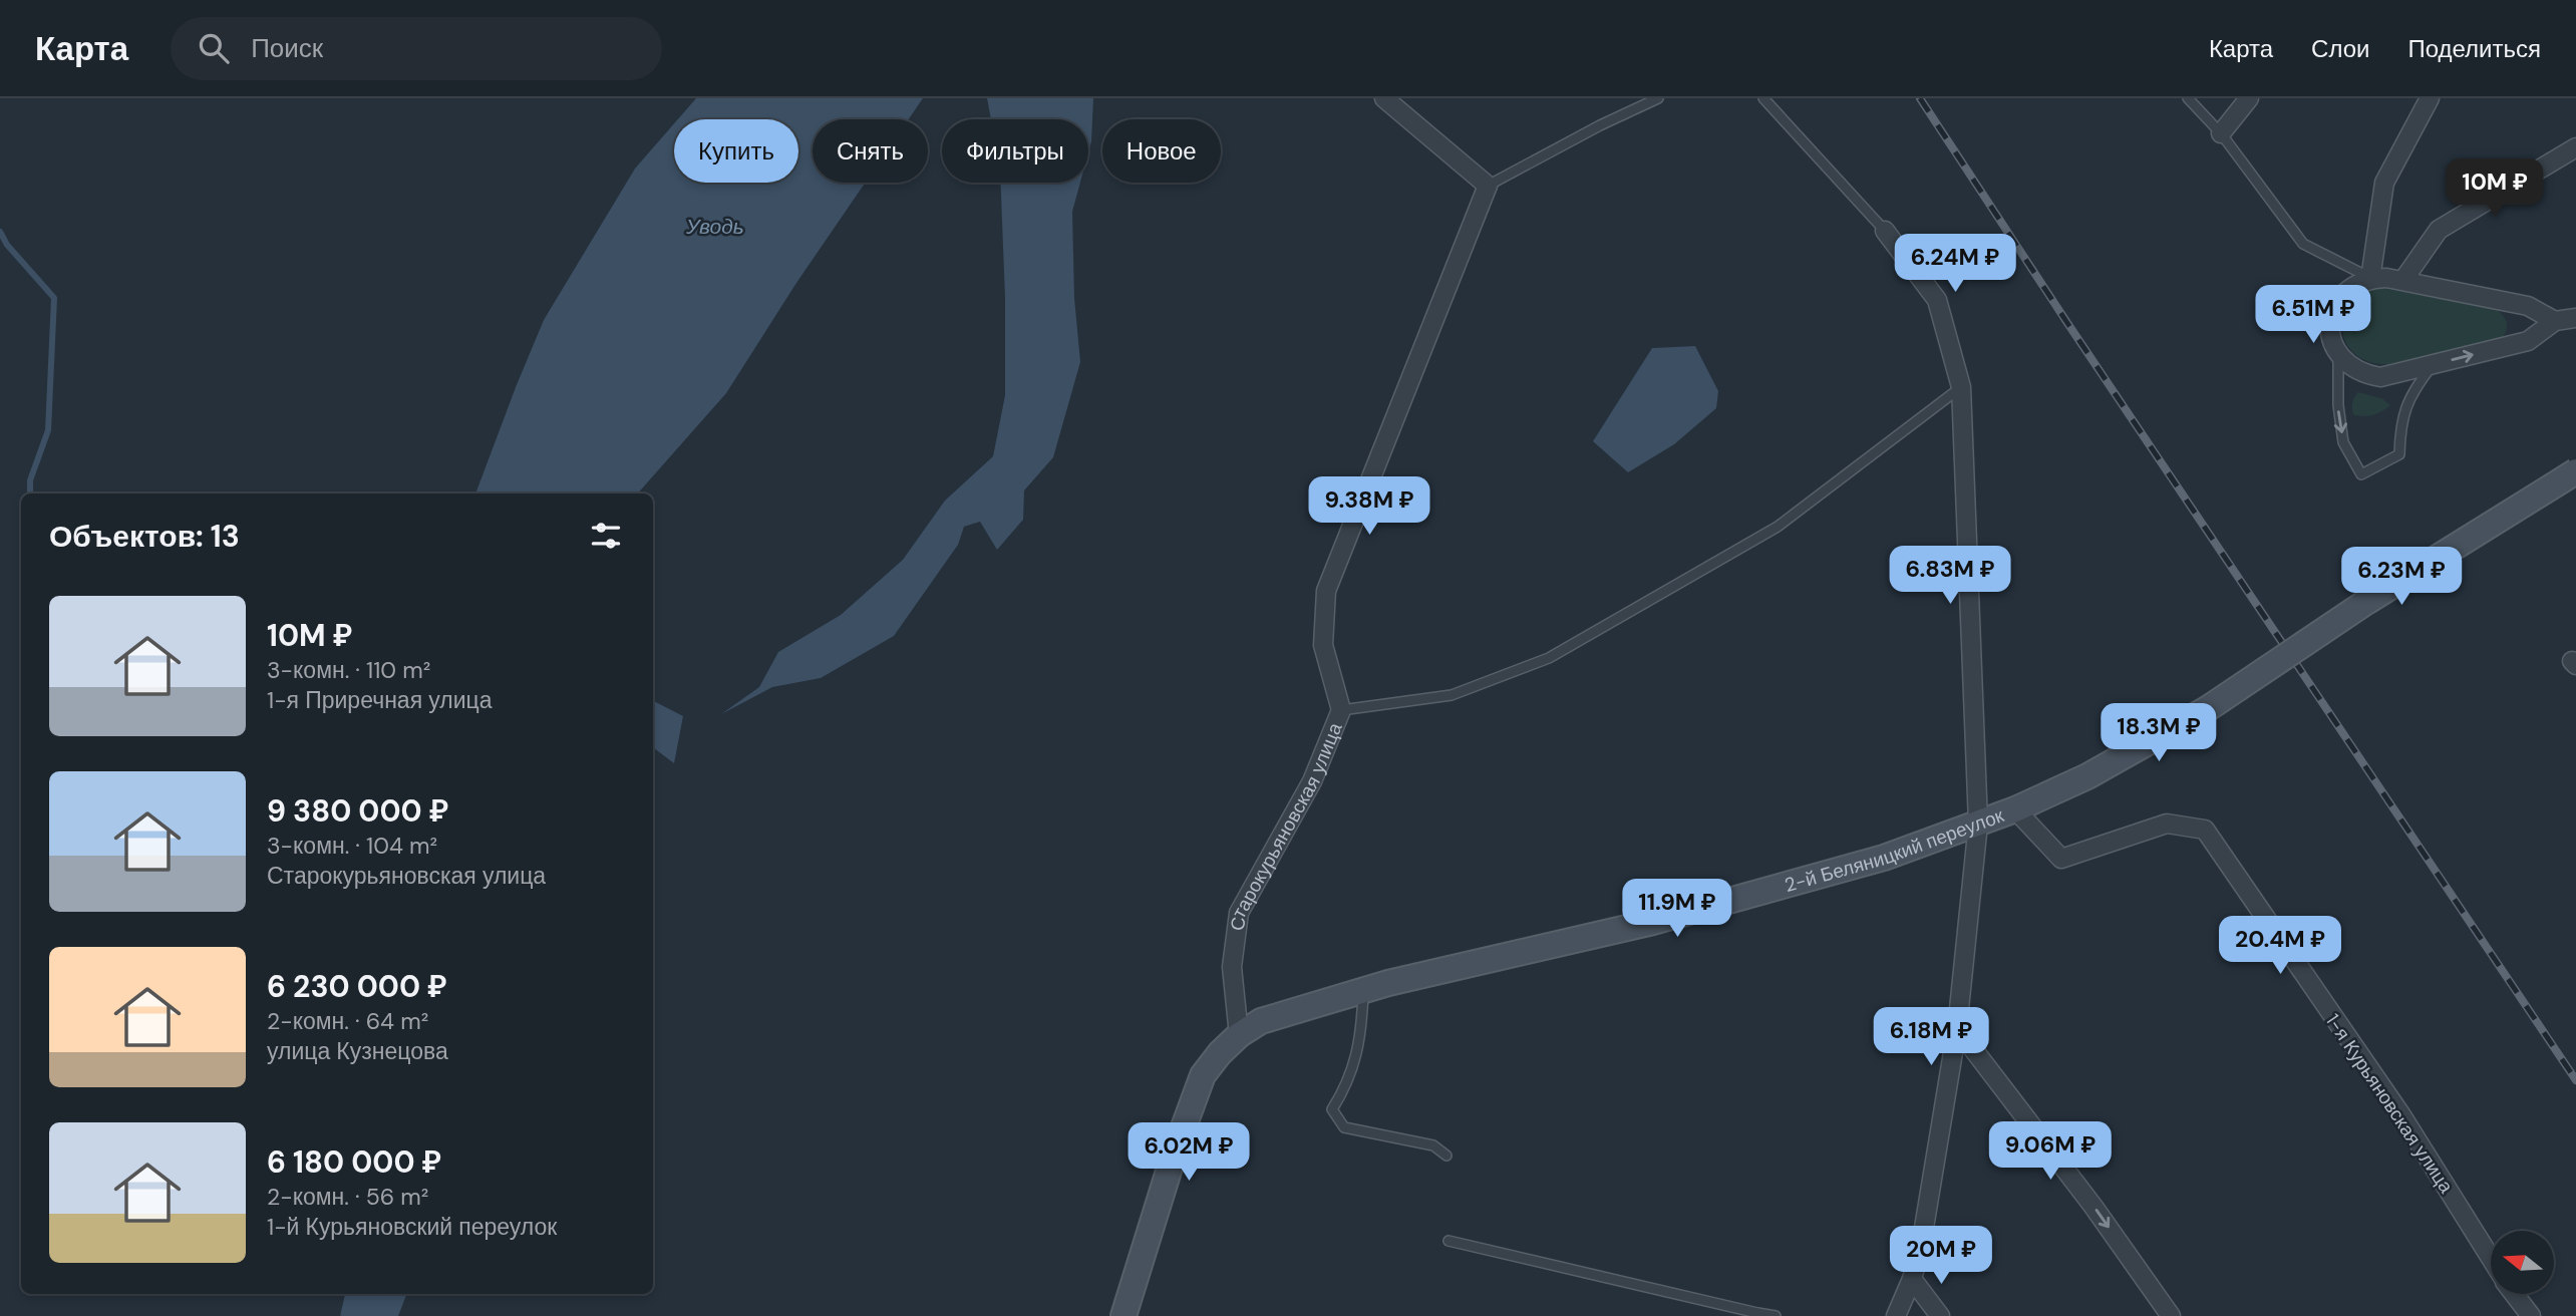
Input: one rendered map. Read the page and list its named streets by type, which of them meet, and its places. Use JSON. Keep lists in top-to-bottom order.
{
  "streets": {
    "main road": ["2-й Беляницкий переулок"],
    "street": ["Старокурьяновская улица", "1-я Курьяновская улица"]
  },
  "crossings": [
    ["Старокурьяновская улица", "2-й Беляницкий переулок"],
    ["2-й Беляницкий переулок", "1-я Курьяновская улица"]
  ],
  "water": ["Уводь"],
  "north": "left",
  "page": {
    "header": "Карта",
    "search": "Поиск",
    "nav": ["Карта", "Слои", "Поделиться"],
    "chip": [
      "Купить",
      "Снять",
      "Фильтры",
      "Новое"
    ],
    "price": [
      "10M ₽",
      "6.24M ₽",
      "6.51M ₽",
      "9.38M ₽",
      "6.83M ₽",
      "6.23M ₽",
      "18.3M ₽",
      "11.9M ₽",
      "20.4M ₽",
      "6.18M ₽",
      "9.06M ₽",
      "6.02M ₽",
      "20M ₽"
    ],
    "heading": "Объектов: 13",
    "list": [
      {
        "name": "10M ₽",
        "note": "3-комн. · 110 m² · 1-я Приречная улица"
      },
      {
        "name": "9 380 000 ₽",
        "note": "3-комн. · 104 m² · Старокурьяновская улица"
      },
      {
        "name": "6 230 000 ₽",
        "note": "2-комн. · 64 m² · улица Кузнецова"
      },
      {
        "name": "6 180 000 ₽",
        "note": "2-комн. · 56 m² · 1-й Курьяновский переулок"
      }
    ]
  }
}
